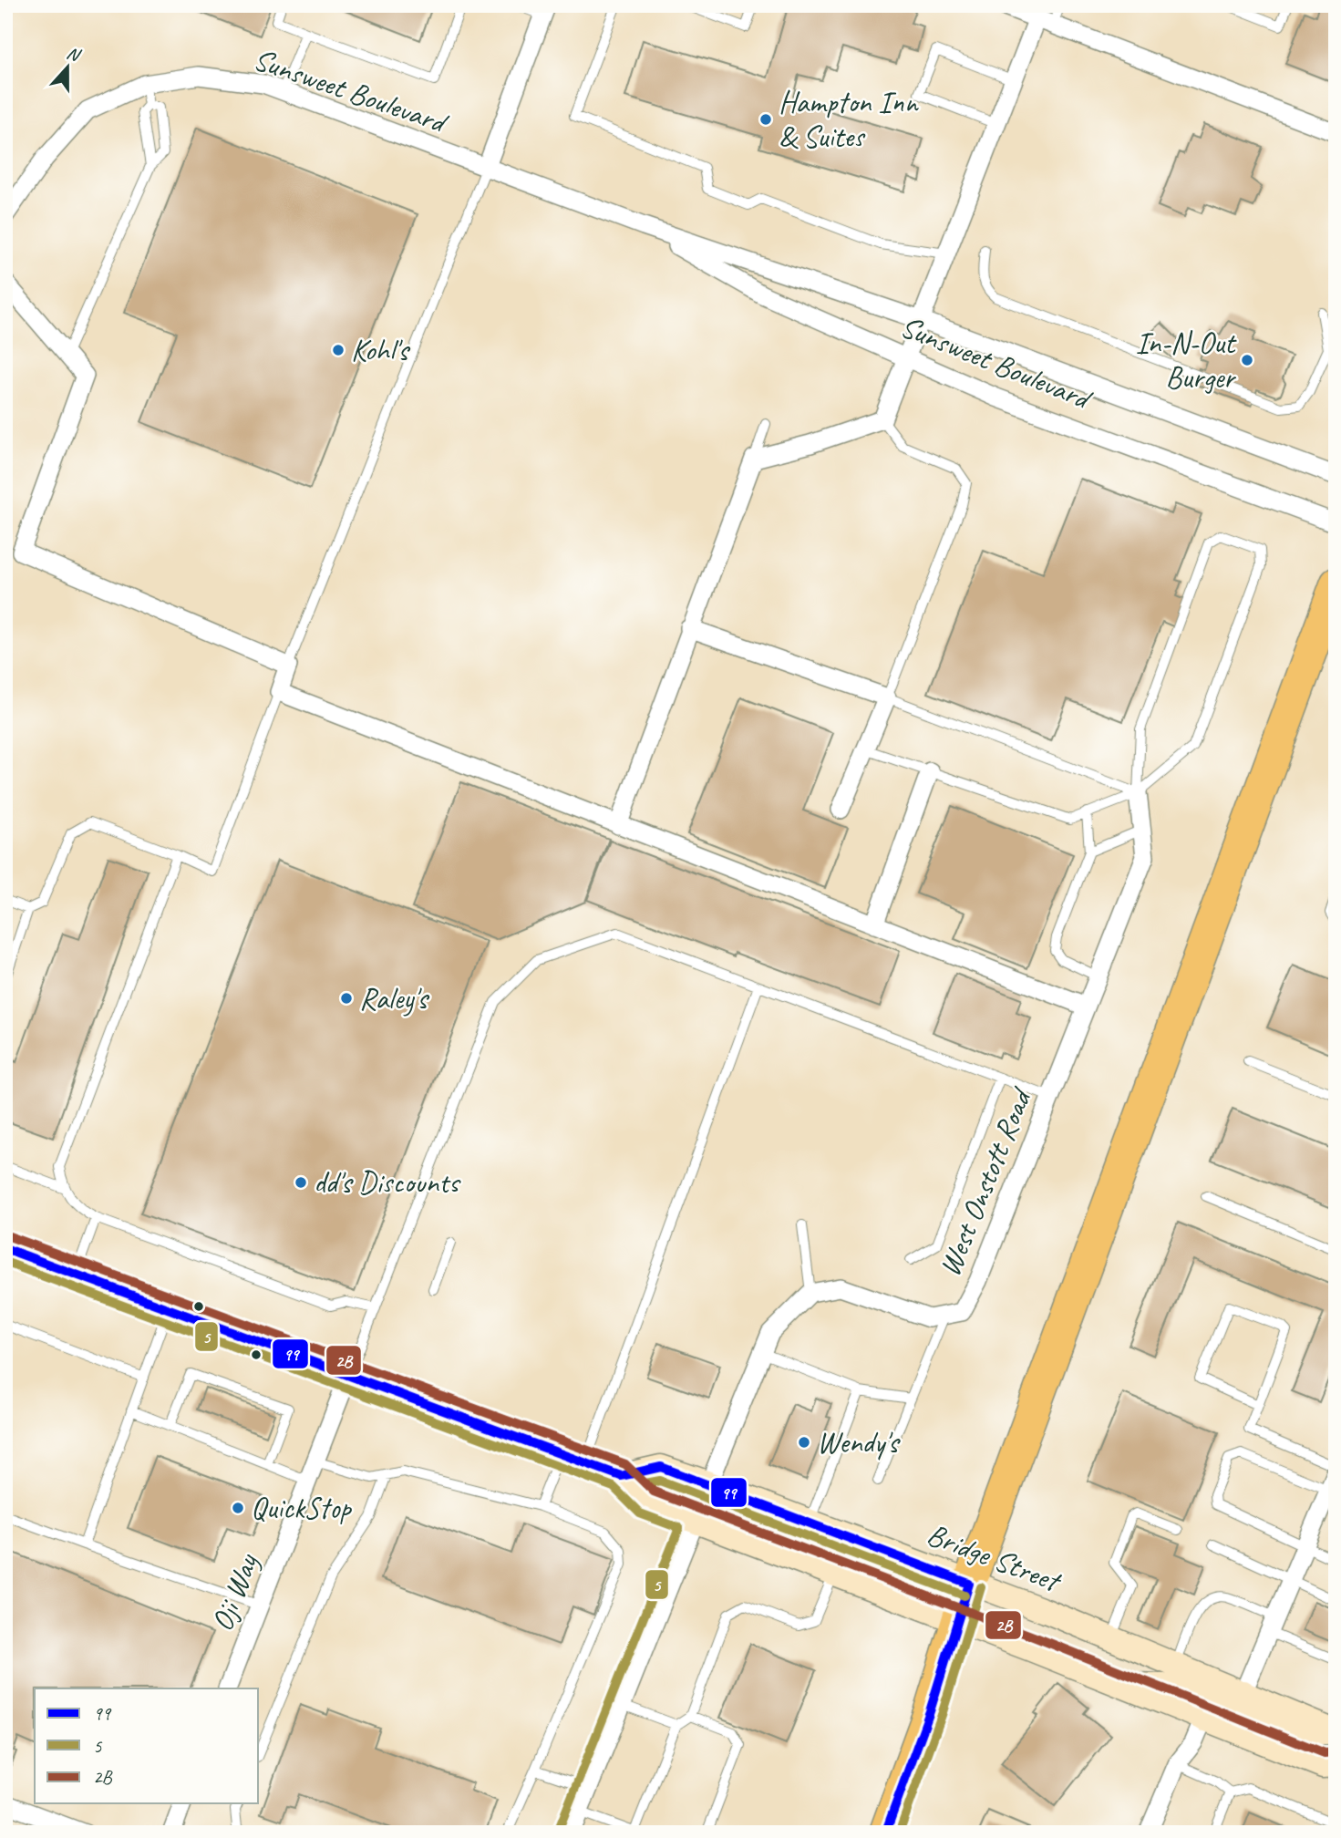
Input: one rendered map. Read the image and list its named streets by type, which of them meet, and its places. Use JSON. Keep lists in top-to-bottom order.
{
  "streets": {
    "main road": ["Bridge Street"],
    "street": ["Sunsweet Boulevard", "West Onstott Road", "Oji Way"]
  },
  "places": [
    "Hampton Inn & Suites",
    "Kohl's",
    "In-N-Out Burger",
    "Raley's",
    "dd's Discounts",
    "Wendy's",
    "QuickStop"
  ],
  "lines": ["transit line 2B", "transit line 99", "transit line 5"],
  "legend": ["99", "5", "2B"],
  "north": "top"
}
